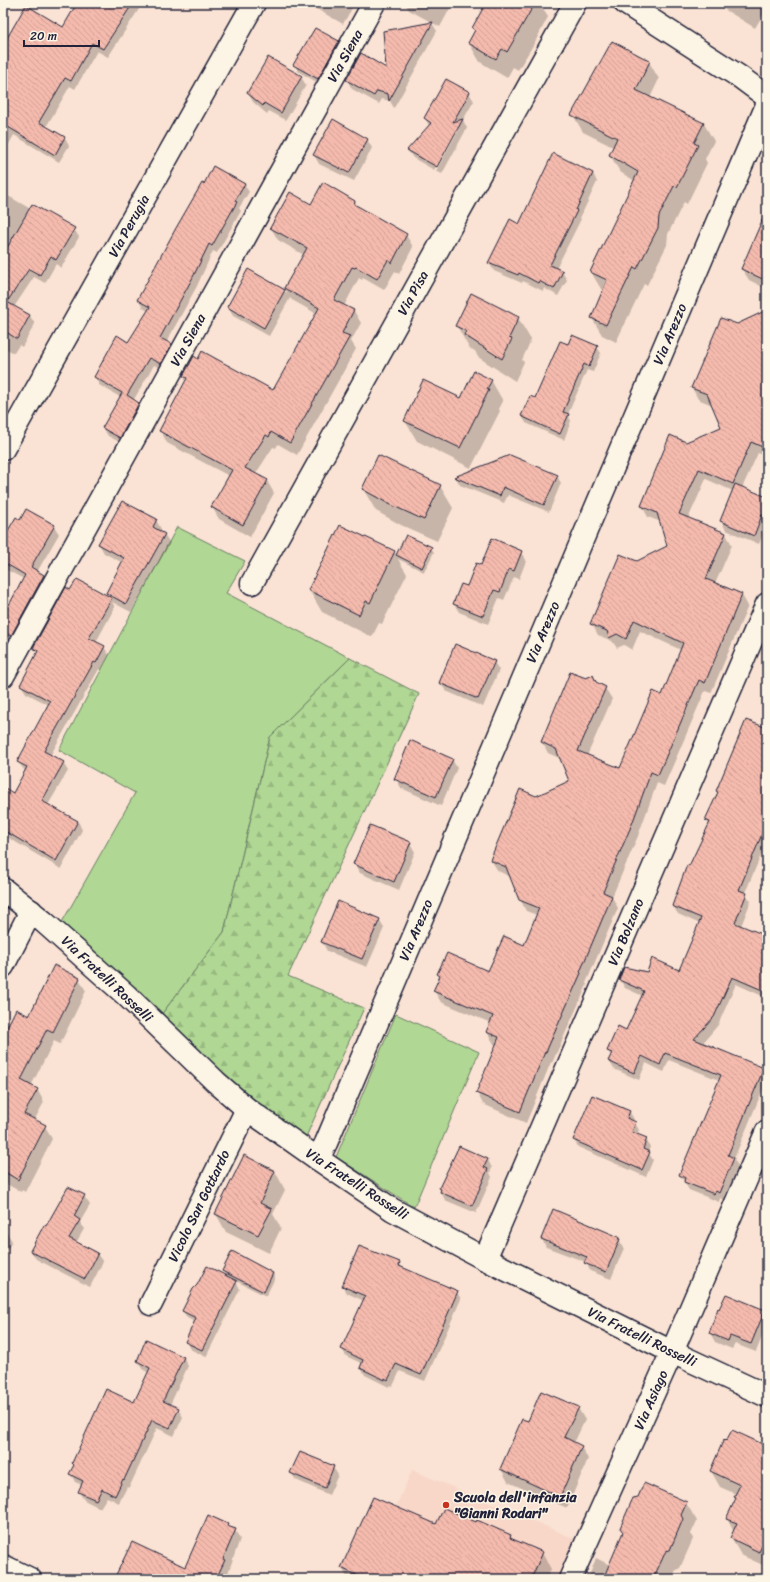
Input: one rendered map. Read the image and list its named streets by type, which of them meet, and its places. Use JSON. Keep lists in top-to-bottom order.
{
  "streets": {
    "street": [
      "Via Siena",
      "Via Perugia",
      "Via Pisa",
      "Via Arezzo",
      "Via Bolzano",
      "Via Fratelli Rosselli",
      "Vicolo San Gottardo",
      "Via Asiago"
    ]
  },
  "crossings": [
    ["Via Arezzo", "Via Fratelli Rosselli"],
    ["Via Bolzano", "Via Fratelli Rosselli"],
    ["Via Fratelli Rosselli", "Vicolo San Gottardo"],
    ["Via Fratelli Rosselli", "Via Asiago"]
  ],
  "places": ["Scuola dell'infanzia \"Gianni Rodari\""],
  "scale_bar": "20 m"
}
